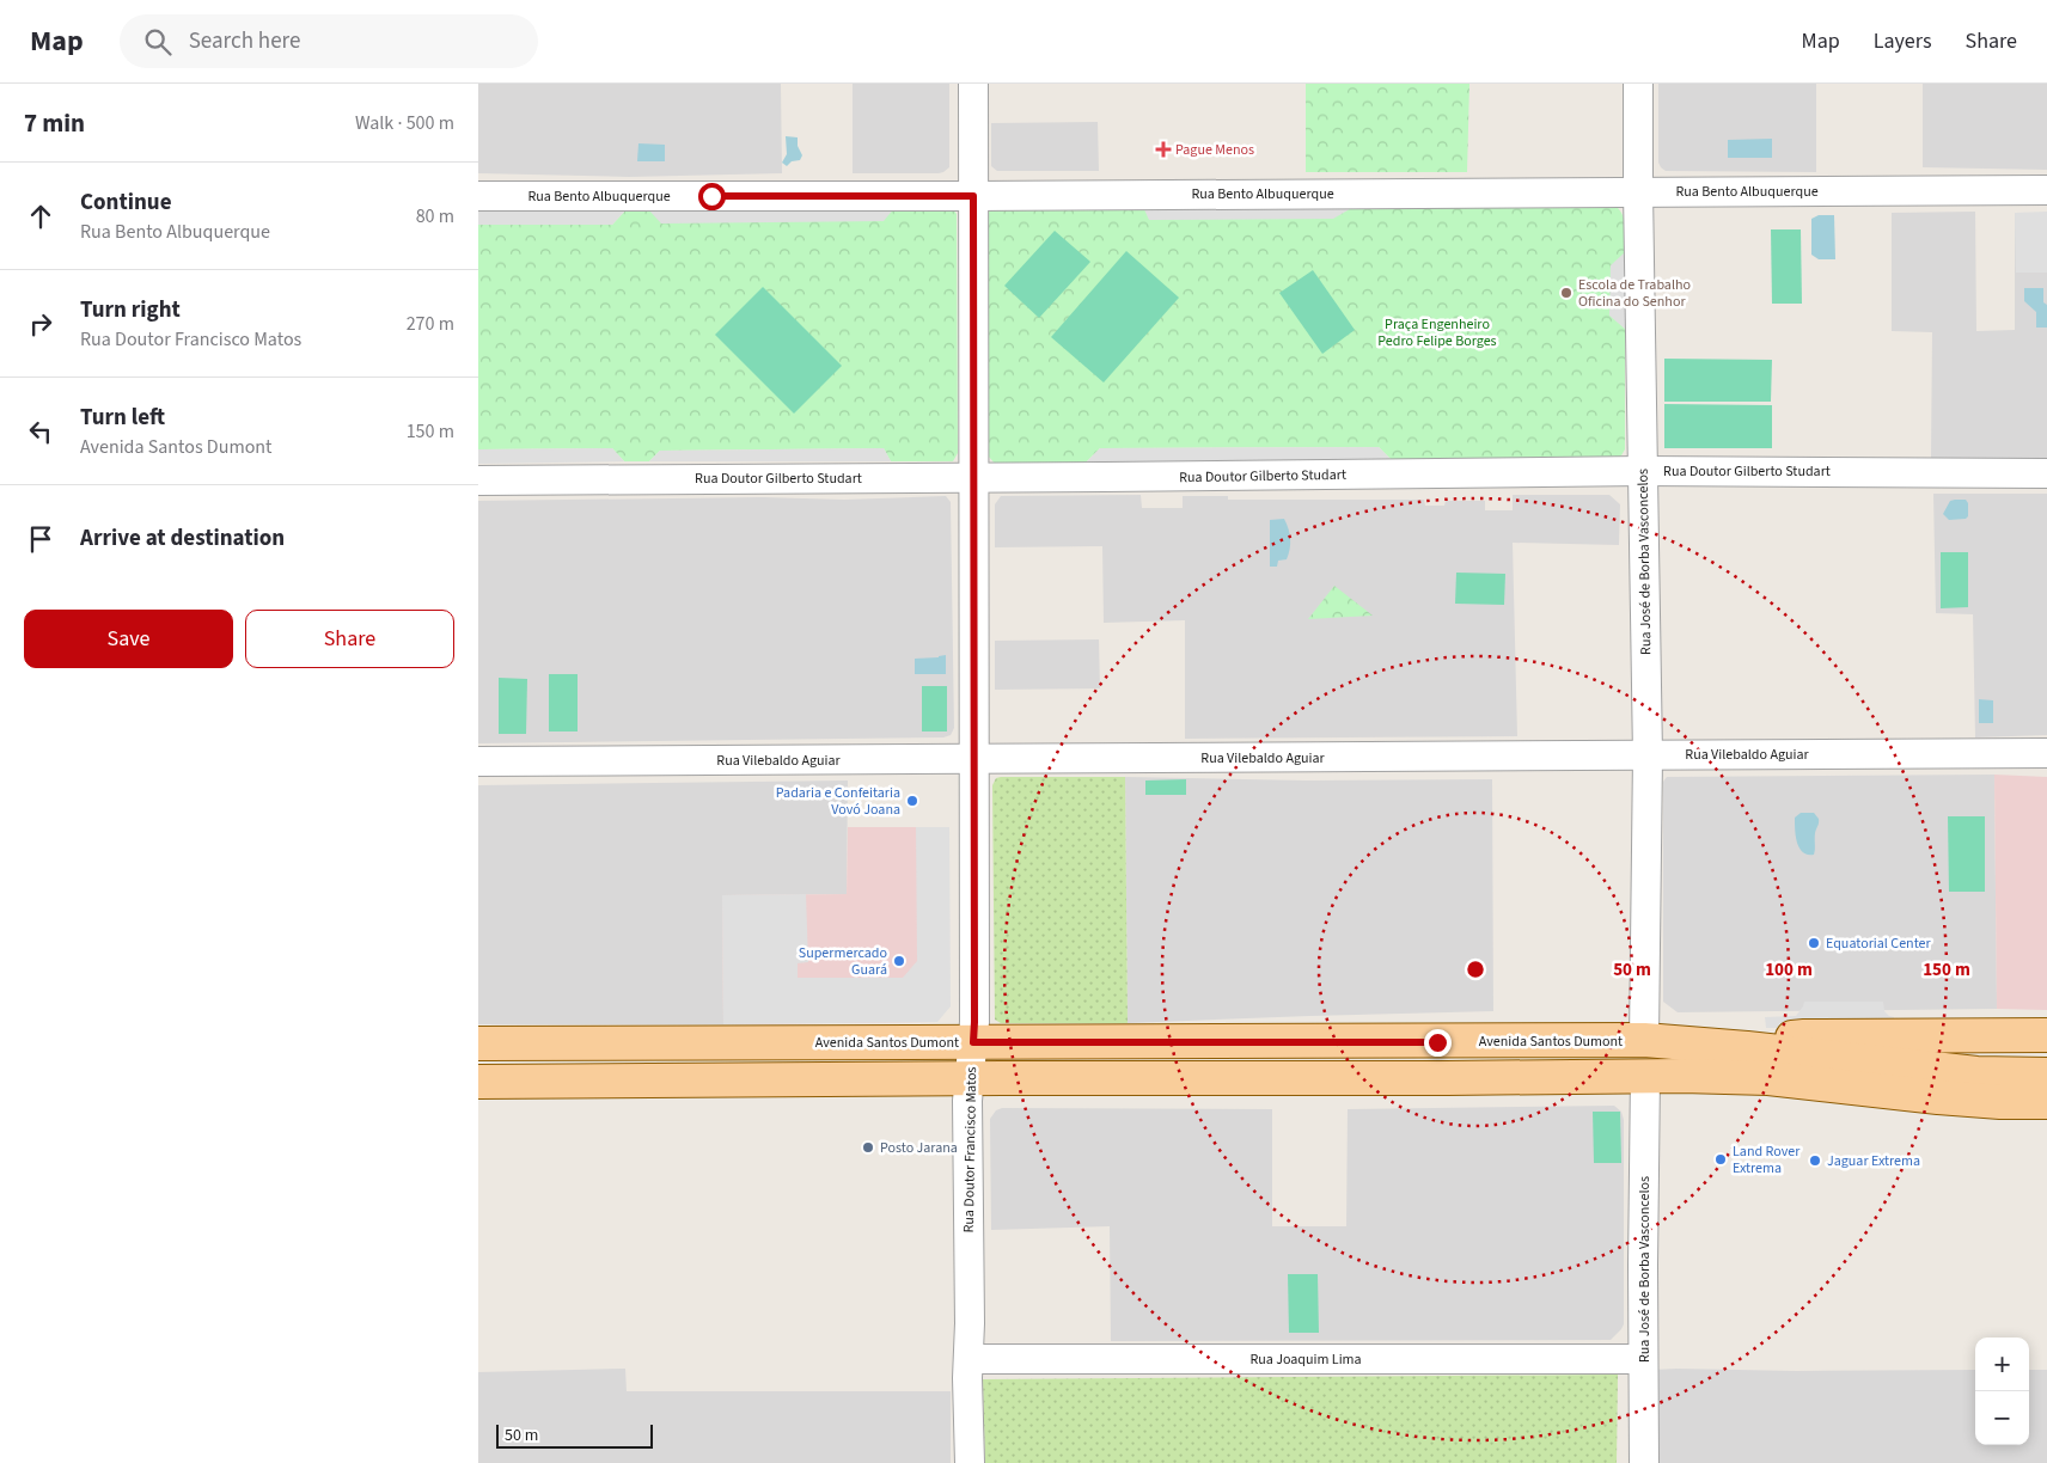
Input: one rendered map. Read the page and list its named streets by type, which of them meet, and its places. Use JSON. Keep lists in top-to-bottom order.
{
  "streets": {
    "main road": ["Avenida Santos Dumont"],
    "street": [
      "Rua Bento Albuquerque",
      "Rua Doutor Gilberto Studart",
      "Rua José de Borba Vasconcelos",
      "Rua Vilebaldo Aguiar",
      "Rua Doutor Francisco Matos",
      "Rua Joaquim Lima"
    ]
  },
  "crossings": [
    ["Rua Bento Albuquerque", "Rua José de Borba Vasconcelos"],
    ["Rua Bento Albuquerque", "Rua Doutor Francisco Matos"],
    ["Rua Doutor Gilberto Studart", "Rua José de Borba Vasconcelos"],
    ["Rua Doutor Gilberto Studart", "Rua Doutor Francisco Matos"],
    ["Rua José de Borba Vasconcelos", "Rua Vilebaldo Aguiar"],
    ["Rua José de Borba Vasconcelos", "Avenida Santos Dumont"],
    ["Rua José de Borba Vasconcelos", "Rua Joaquim Lima"],
    ["Rua Vilebaldo Aguiar", "Rua Doutor Francisco Matos"],
    ["Avenida Santos Dumont", "Rua Doutor Francisco Matos"],
    ["Rua Doutor Francisco Matos", "Rua Joaquim Lima"]
  ],
  "parks": ["Praça Engenheiro Pedro Felipe Borges"],
  "places": {
    "health": ["Pague Menos"],
    "other": [
      "Escola de Trabalho Oficina do Senhor",
      "Padaria e Confeitaria Vovó Joana",
      "Equatorial Center",
      "Supermercado Guará",
      "Posto Jarana",
      "Land Rover Extrema",
      "Jaguar Extrema"
    ]
  },
  "scale_bar": "50 m",
  "page": {
    "header": "Map",
    "search": "Search here",
    "nav": ["Map", "Layers", "Share"],
    "heading": ["7 min", "Walk · 500 m"],
    "list": [
      ["Continue", "Rua Bento Albuquerque", "80 m"],
      ["Turn right", "Rua Doutor Francisco Matos", "270 m"],
      ["Turn left", "Avenida Santos Dumont", "150 m"],
      "Arrive at destination"
    ],
    "buttons": ["Save", "Share"],
    "map_buttons": ["+", "−"],
    "scale": "50 m"
  },
  "rings": ["50 m", "100 m", "150 m"]
}
